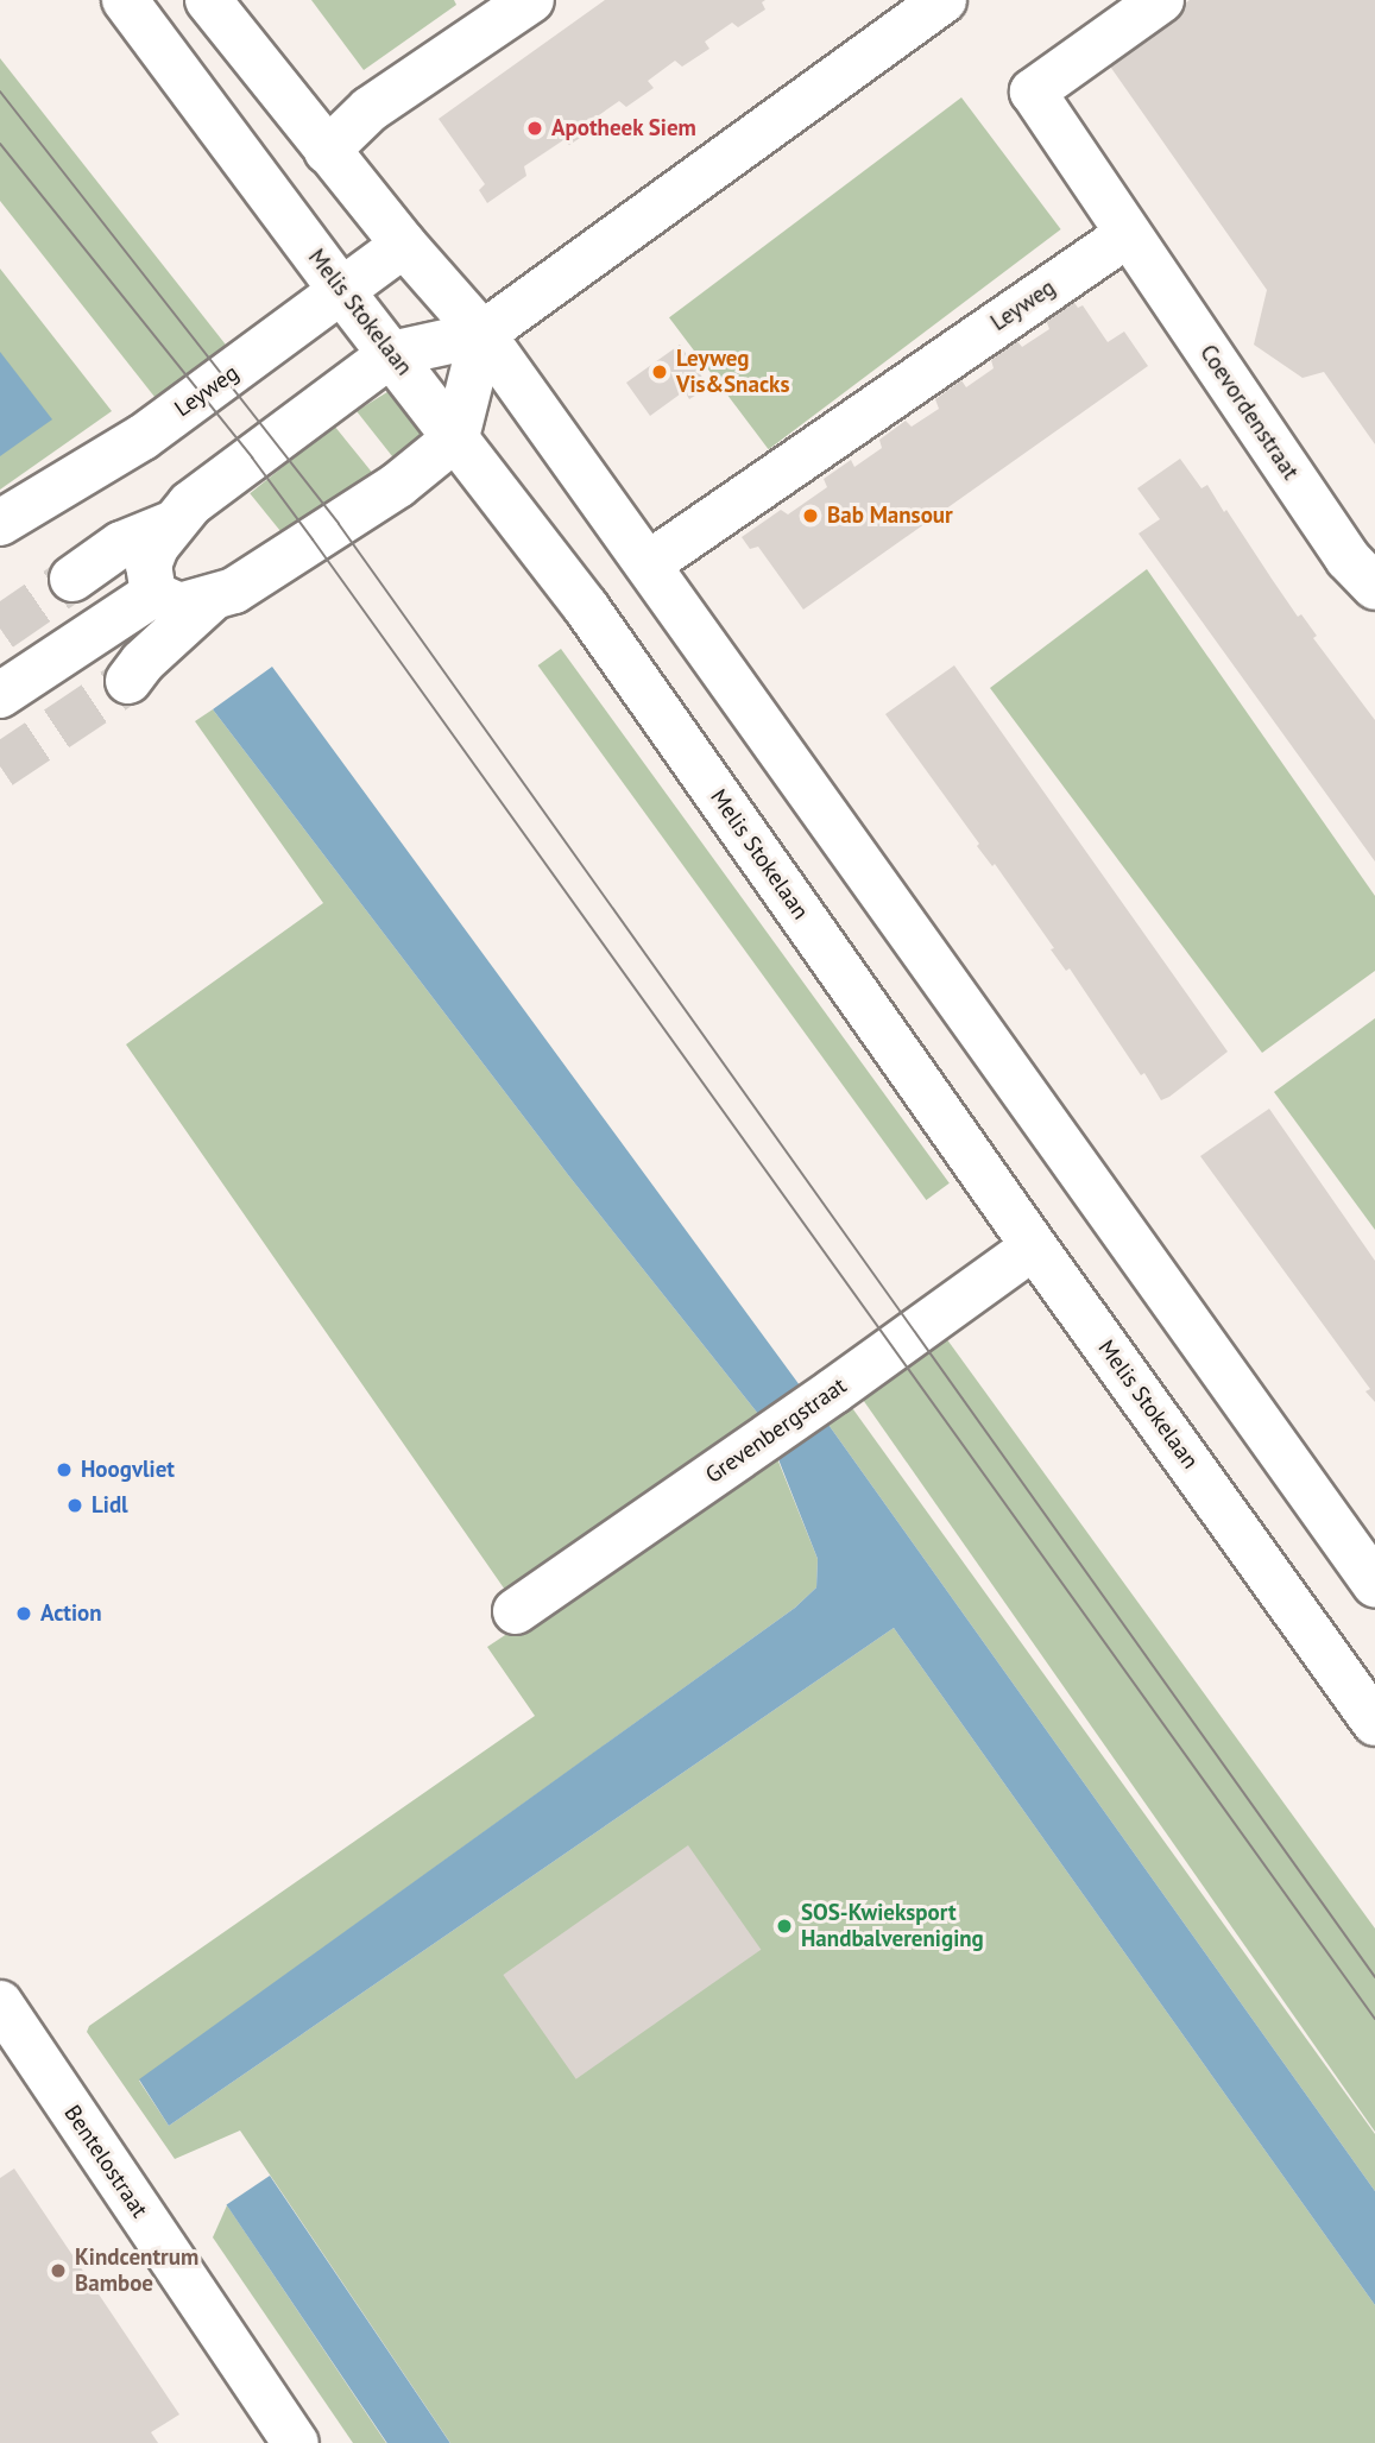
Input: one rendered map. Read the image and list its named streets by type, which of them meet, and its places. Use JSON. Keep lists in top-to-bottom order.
{
  "streets": {
    "street": [
      "Leyweg",
      "Melis Stokelaan",
      "Coevordenstraat",
      "Grevenbergstraat",
      "Bentelostraat"
    ]
  },
  "crossings": [
    ["Leyweg", "Melis Stokelaan"],
    ["Leyweg", "Coevordenstraat"],
    ["Melis Stokelaan", "Grevenbergstraat"]
  ],
  "places": [
    "Apotheek Siem",
    "Leyweg Vis&Snacks",
    "Bab Mansour",
    "Hoogvliet",
    "Lidl",
    "Action",
    "SOS-Kwieksport Handbalvereniging",
    "Kindcentrum Bamboe"
  ]
}
